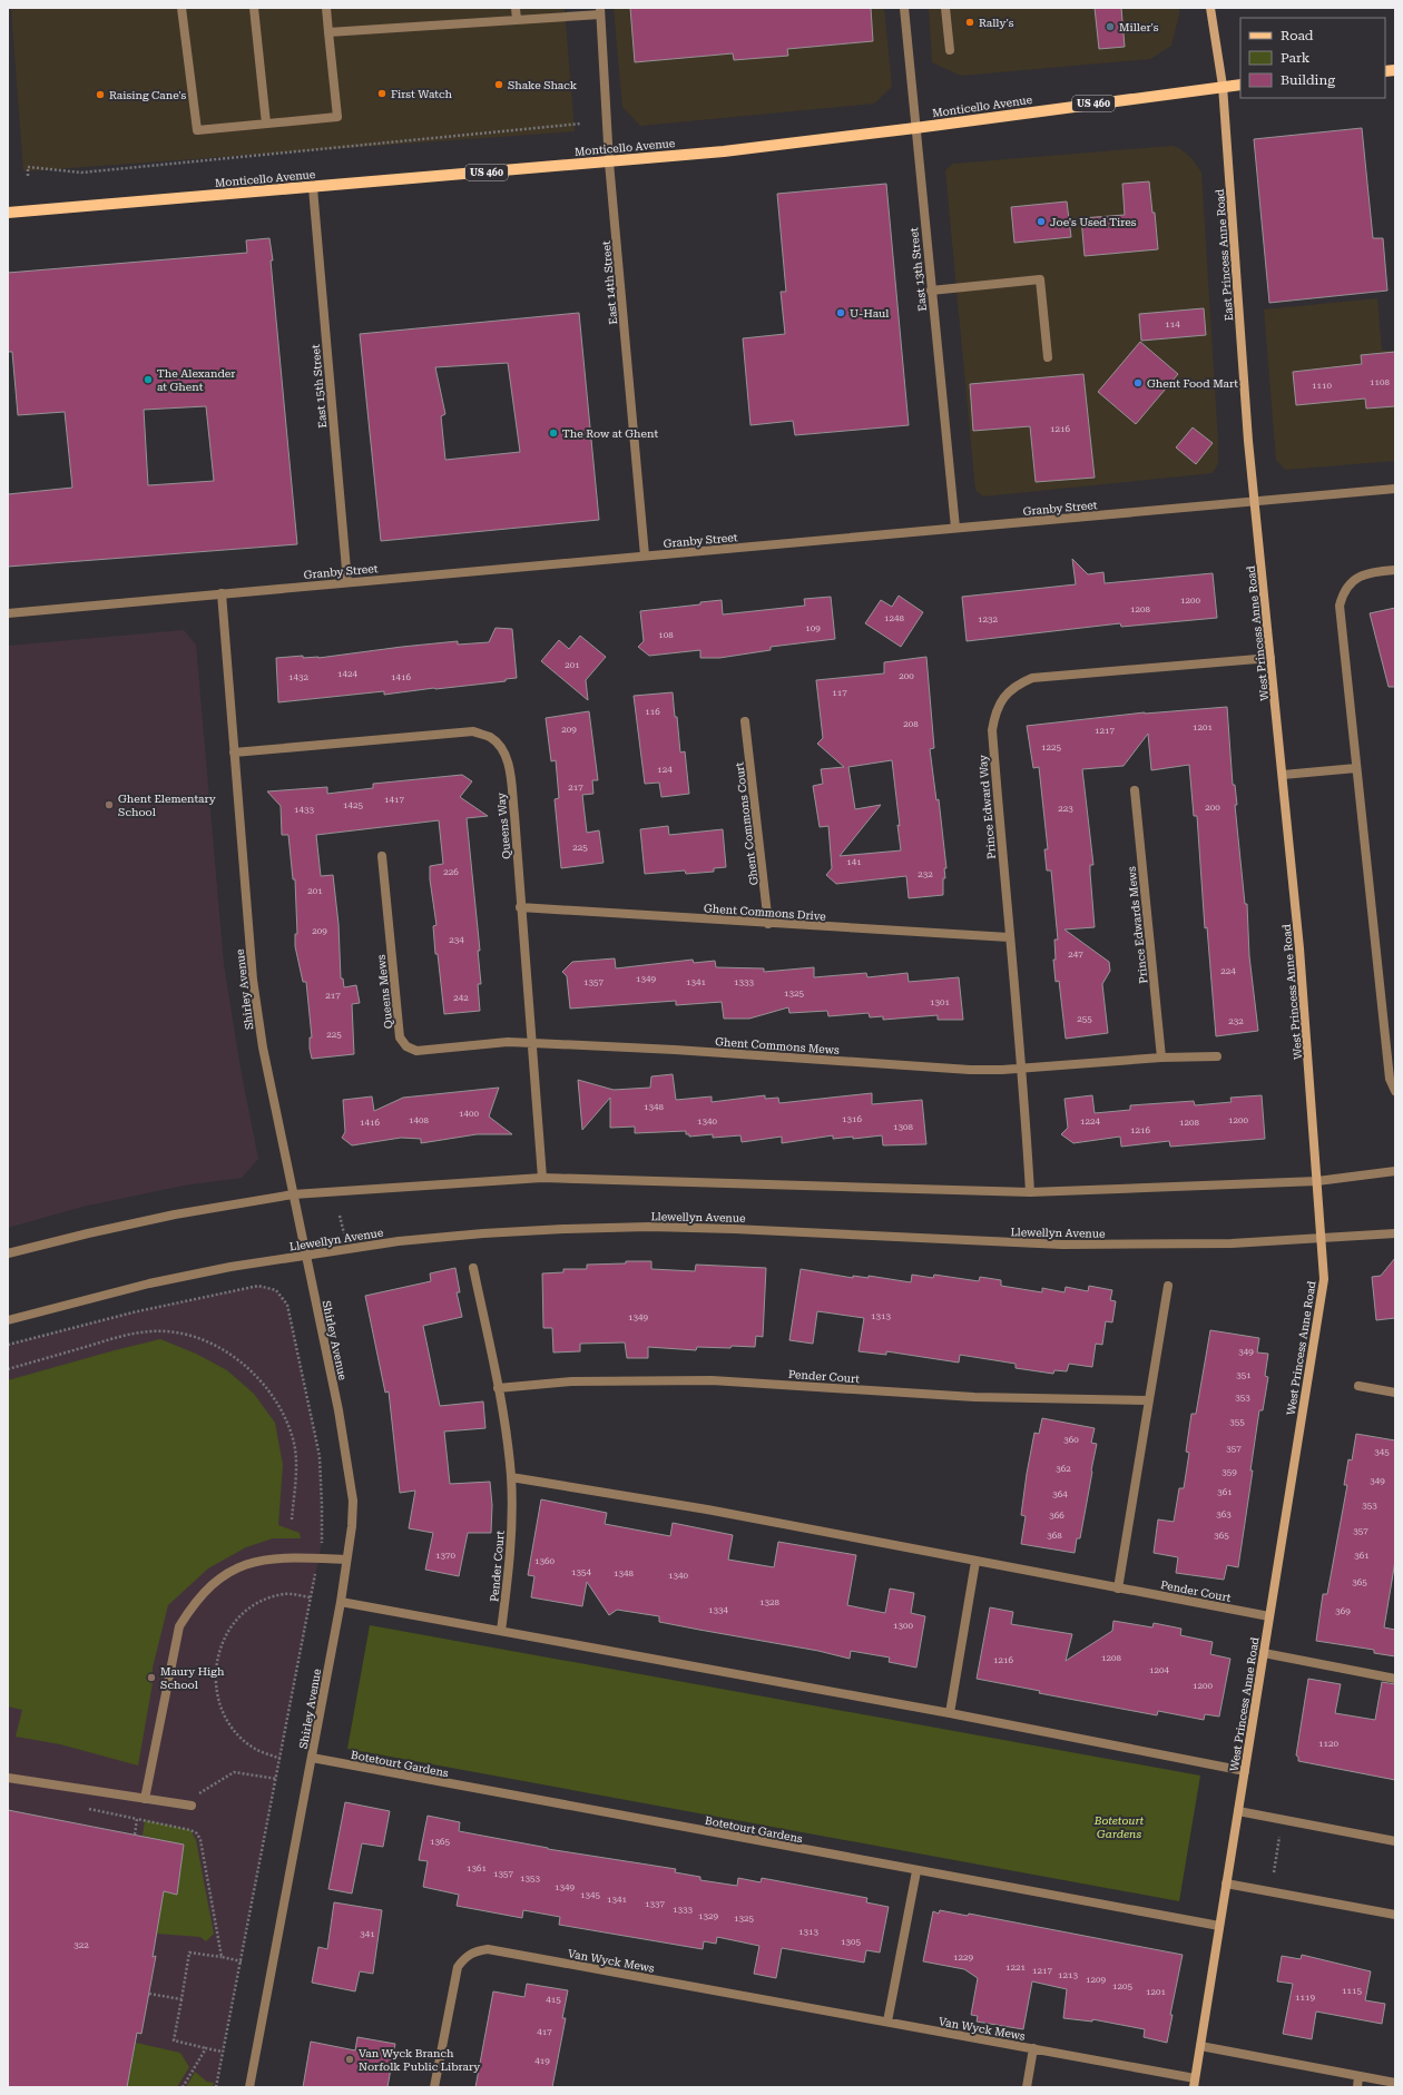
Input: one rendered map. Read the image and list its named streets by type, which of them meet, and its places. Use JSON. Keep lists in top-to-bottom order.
{
  "streets": {
    "main road": [
      "US 460",
      "Monticello Avenue",
      "East Princess Anne Road",
      "West Princess Anne Road"
    ],
    "street": [
      "East 13th Street",
      "East 14th Street",
      "East 15th Street",
      "Granby Street",
      "Prince Edward Way",
      "Ghent Commons Court",
      "Queens Way",
      "Ghent Commons Drive",
      "Prince Edwards Mews",
      "Shirley Avenue",
      "Queens Mews",
      "Ghent Commons Mews",
      "Llewellyn Avenue",
      "Pender Court",
      "Botetourt Gardens",
      "Van Wyck Mews"
    ]
  },
  "crossings": [
    ["Monticello Avenue", "East Princess Anne Road"],
    ["Monticello Avenue", "East 13th Street"],
    ["Monticello Avenue", "East 14th Street"],
    ["Monticello Avenue", "East 15th Street"],
    ["East Princess Anne Road", "Granby Street"],
    ["East Princess Anne Road", "West Princess Anne Road"],
    ["East 13th Street", "Granby Street"],
    ["East 14th Street", "Granby Street"],
    ["East 15th Street", "Granby Street"],
    ["Granby Street", "West Princess Anne Road"],
    ["Granby Street", "Shirley Avenue"],
    ["West Princess Anne Road", "Prince Edward Way"],
    ["West Princess Anne Road", "Llewellyn Avenue"],
    ["West Princess Anne Road", "Pender Court"],
    ["West Princess Anne Road", "Botetourt Gardens"],
    ["Prince Edward Way", "Ghent Commons Drive"],
    ["Prince Edward Way", "Ghent Commons Mews"],
    ["Ghent Commons Court", "Ghent Commons Drive"],
    ["Queens Way", "Ghent Commons Drive"],
    ["Queens Way", "Shirley Avenue"],
    ["Queens Way", "Ghent Commons Mews"],
    ["Prince Edwards Mews", "Ghent Commons Mews"],
    ["Shirley Avenue", "Llewellyn Avenue"],
    ["Shirley Avenue", "Botetourt Gardens"],
    ["Queens Mews", "Ghent Commons Mews"]
  ],
  "parks": ["Botetourt Gardens"],
  "places": [
    "Rally's",
    "Miller's",
    "Shake Shack",
    "First Watch",
    "Raising Cane's",
    "Joe's Used Tires",
    "U-Haul",
    "The Alexander at Ghent",
    "Ghent Food Mart",
    "The Row at Ghent",
    "Ghent Elementary School",
    "Maury High School",
    "Van Wyck Branch Norfolk Public Library"
  ],
  "house_numbers": [
    "114",
    "1108",
    "1110",
    "1216",
    "1200",
    "1208",
    "1248",
    "1232",
    "109",
    "108",
    "201",
    "1424",
    "200",
    "1432",
    "1416",
    "117",
    "116",
    "208",
    "1201",
    "209",
    "1217",
    "1225",
    "124",
    "217",
    "1417",
    "1425",
    "200",
    "223",
    "1433",
    "225",
    "141",
    "226",
    "232",
    "201",
    "209",
    "234",
    "247",
    "224",
    "1349",
    "1357",
    "1341",
    "1333",
    "1325",
    "217",
    "242",
    "1301",
    "255",
    "232",
    "225",
    "1348",
    "1400",
    "1316",
    "1408",
    "1200",
    "1340",
    "1224",
    "1416",
    "1208",
    "1308",
    "1216",
    "1313",
    "1349",
    "349",
    "351",
    "353",
    "355",
    "360",
    "357",
    "345",
    "362",
    "359",
    "349",
    "361",
    "364",
    "353",
    "363",
    "366",
    "357",
    "368",
    "365",
    "1370",
    "361",
    "1360",
    "1354",
    "1348",
    "1340",
    "365",
    "1328",
    "1334",
    "369",
    "1300",
    "1208",
    "1216",
    "1204",
    "1200",
    "1120",
    "1365",
    "1361",
    "1357",
    "1353",
    "1349",
    "1345",
    "1341",
    "1337",
    "1333",
    "1329",
    "1325",
    "1313",
    "341",
    "1305",
    "322",
    "1229",
    "1221",
    "1217",
    "1213",
    "1209",
    "1205",
    "1115",
    "1201",
    "1119",
    "415",
    "417",
    "419"
  ],
  "legend": ["Road", "Park", "Building"]
}
